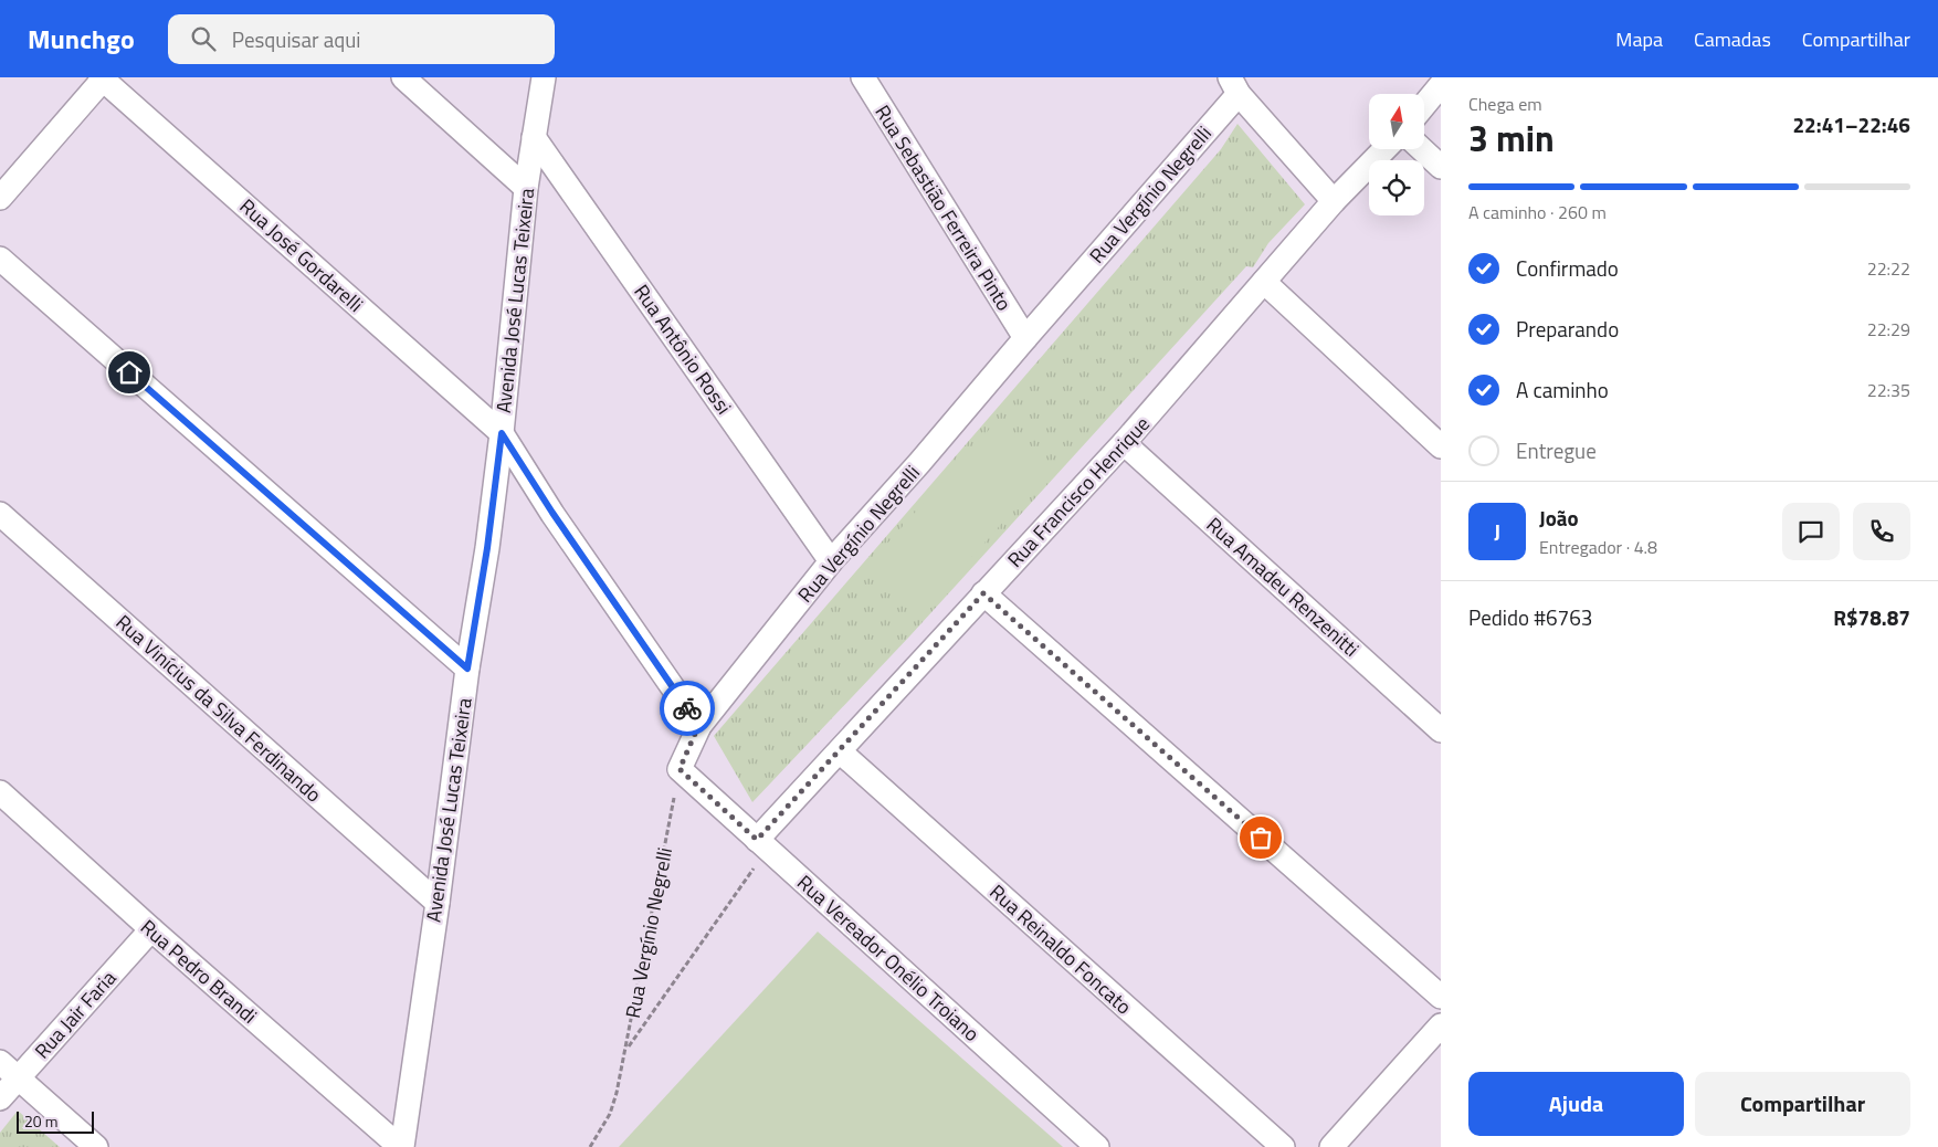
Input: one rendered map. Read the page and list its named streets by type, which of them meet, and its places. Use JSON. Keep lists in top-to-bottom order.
{
  "streets": {
    "street": [
      "Rua Vergínio Negrelli",
      "Rua Sebastião Ferreira Pinto",
      "Rua José Gordarelli",
      "Avenida José Lucas Teixeira",
      "Rua Antônio Rossi",
      "Rua Francisco Henrique",
      "Rua Amadeu Renzenitti",
      "Rua Vinícius da Silva Ferdinando",
      "Rua Reinaldo Foncato",
      "Rua Vereador Onélio Troiano",
      "Rua Pedro Brandi",
      "Rua Jair Faria"
    ]
  },
  "crossings": [
    ["Rua Vergínio Negrelli", "Rua Sebastião Ferreira Pinto"],
    ["Rua Vergínio Negrelli", "Rua Antônio Rossi"],
    ["Rua Vergínio Negrelli", "Rua Vereador Onélio Troiano"],
    ["Rua José Gordarelli", "Avenida José Lucas Teixeira"],
    ["Avenida José Lucas Teixeira", "Rua Antônio Rossi"],
    ["Avenida José Lucas Teixeira", "Rua Vinícius da Silva Ferdinando"],
    ["Avenida José Lucas Teixeira", "Rua Pedro Brandi"],
    ["Rua Francisco Henrique", "Rua Amadeu Renzenitti"],
    ["Rua Francisco Henrique", "Rua Reinaldo Foncato"],
    ["Rua Francisco Henrique", "Rua Vereador Onélio Troiano"],
    ["Rua Pedro Brandi", "Rua Jair Faria"]
  ],
  "scale_bar": "20 m",
  "north": "top",
  "page": {
    "header": "Munchgo",
    "search": "Pesquisar aqui",
    "nav": ["Mapa", "Camadas", "Compartilhar"],
    "heading": ["3 min", "Chega em", "22:41–22:46"],
    "panel": [
      "João",
      "Entregador · 4.8",
      "Pedido #6763",
      "R$78.87"
    ],
    "bar": "A caminho · 260 m",
    "list": [
      ["Confirmado", "22:22"],
      ["Preparando", "22:29"],
      ["A caminho", "22:35"],
      "Entregue"
    ],
    "round": "J",
    "buttons": ["Ajuda", "Compartilhar"],
    "scale": "20 m"
  }
}
